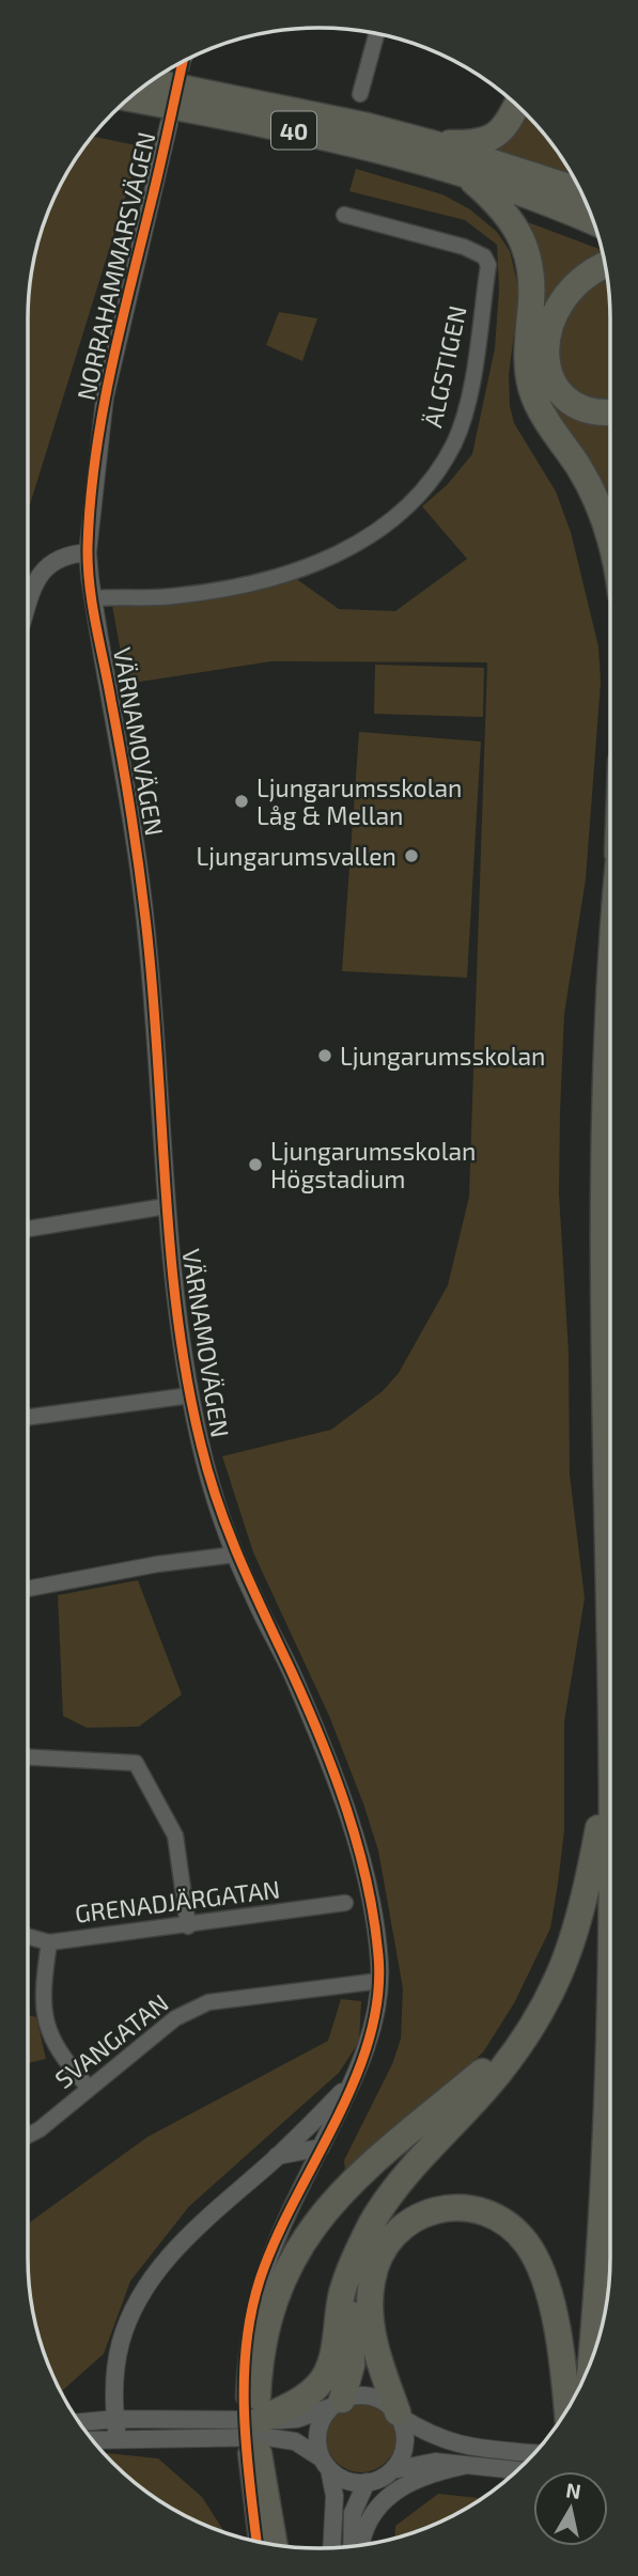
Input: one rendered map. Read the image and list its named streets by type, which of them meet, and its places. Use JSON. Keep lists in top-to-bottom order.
{
  "streets": {
    "highway": ["40"],
    "street": [
      "NORRAHAMMARSVÄGEN",
      "ÄLGSTIGEN",
      "VÄRNAMOVÄGEN",
      "GRENADJÄRGATAN",
      "SVANGATAN"
    ]
  },
  "crossings": [
    ["NORRAHAMMARSVÄGEN", "VÄRNAMOVÄGEN"],
    ["ÄLGSTIGEN", "VÄRNAMOVÄGEN"],
    ["VÄRNAMOVÄGEN", "SVANGATAN"]
  ],
  "places": [
    "Ljungarumsskolan Låg & Mellan",
    "Ljungarumsvallen",
    "Ljungarumsskolan",
    "Ljungarumsskolan Högstadium"
  ],
  "north": "top"
}
